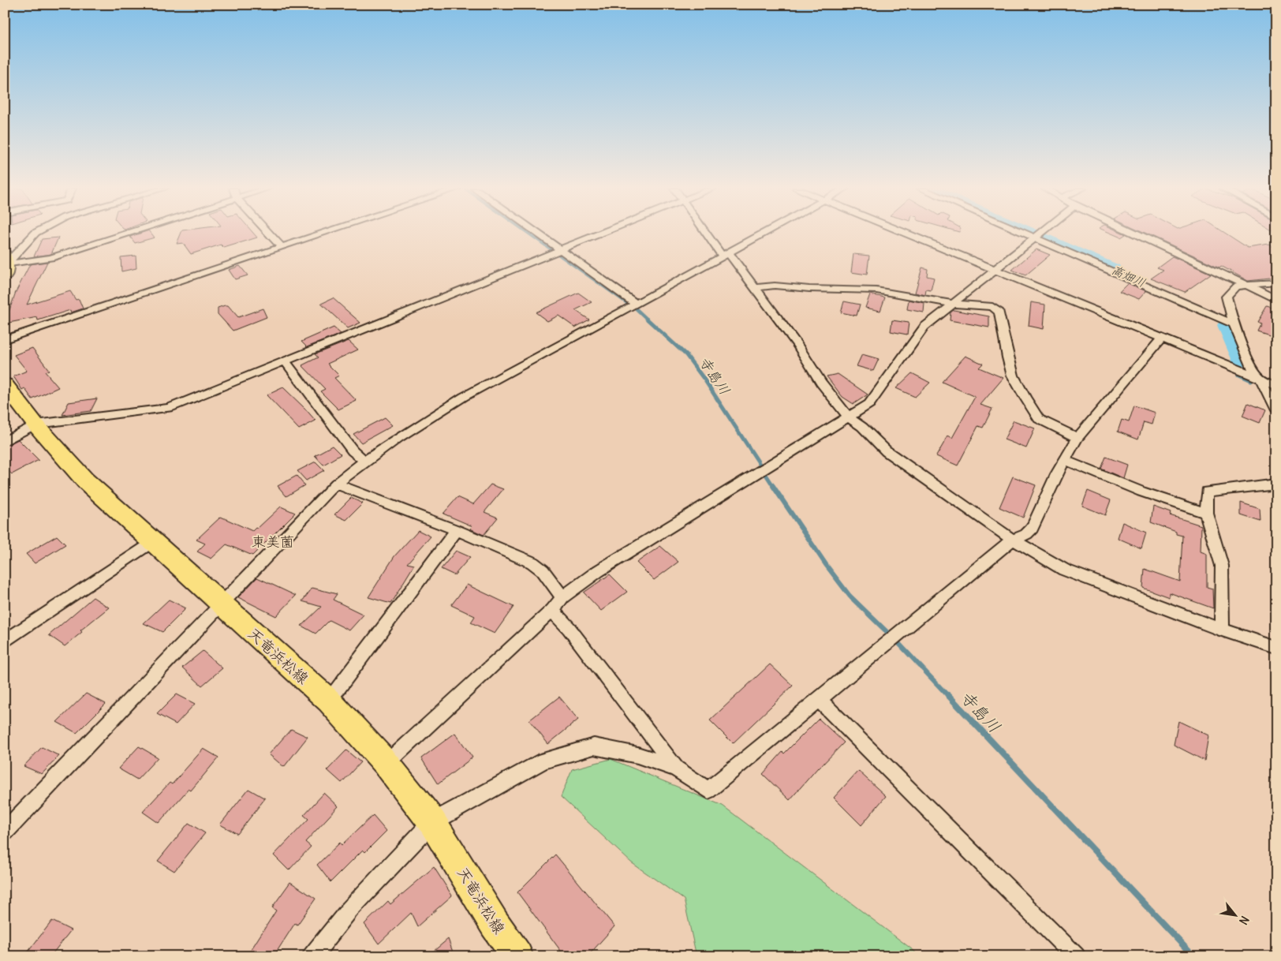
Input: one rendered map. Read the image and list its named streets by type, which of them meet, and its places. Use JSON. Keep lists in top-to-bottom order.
{
  "streets": {
    "main road": ["天竜浜松線"]
  },
  "districts": ["東美薗"],
  "water": ["高畑川", "寺島川"],
  "north": "bottom right"
}
